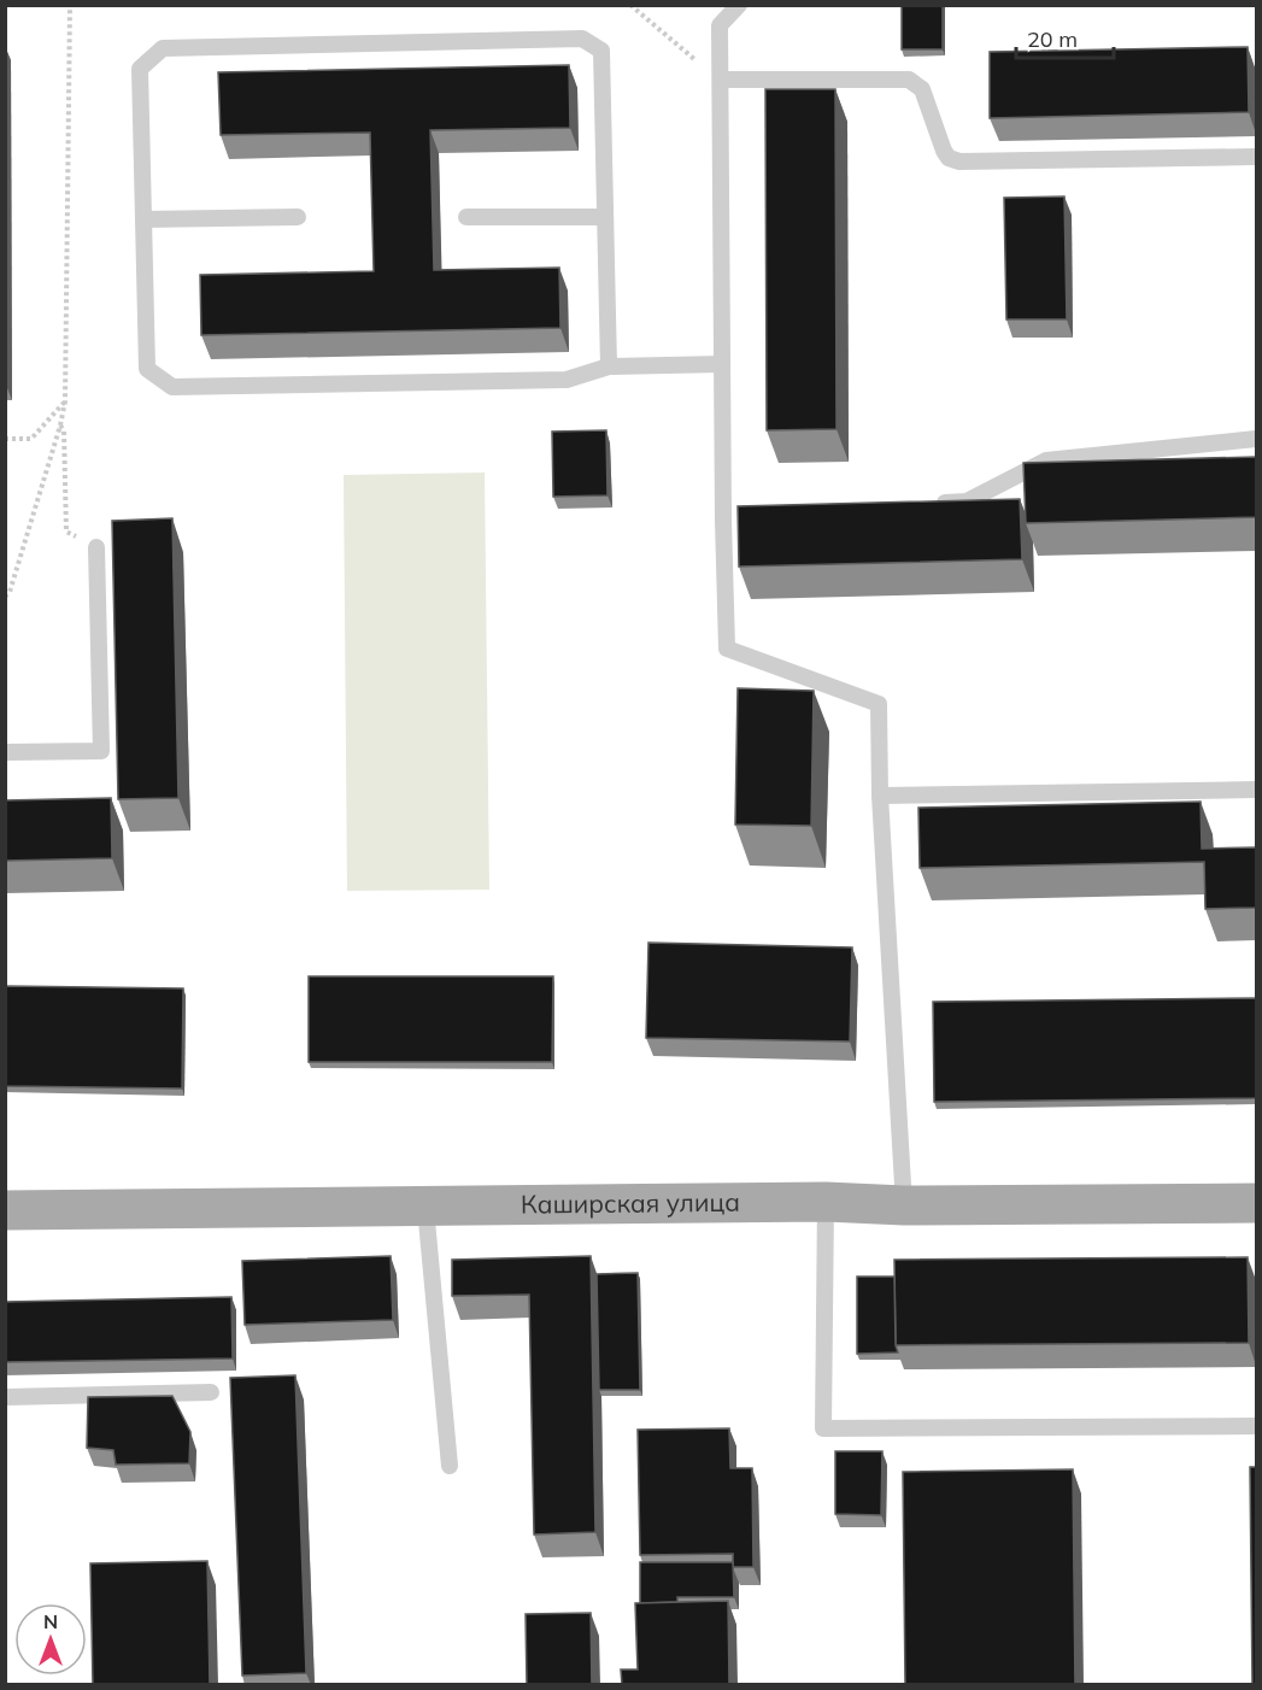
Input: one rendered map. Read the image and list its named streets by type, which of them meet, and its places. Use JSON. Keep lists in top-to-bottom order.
{
  "streets": {
    "main road": ["Каширская улица"]
  },
  "scale_bar": "20 m",
  "north": "top"
}
